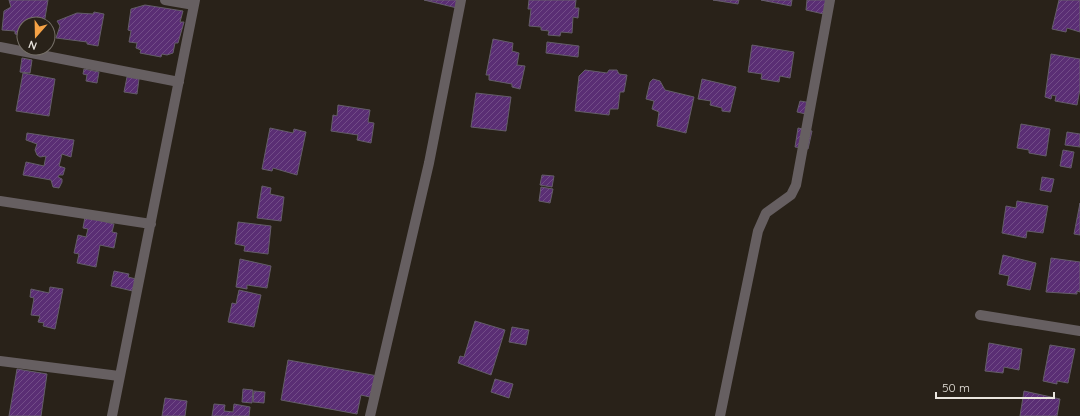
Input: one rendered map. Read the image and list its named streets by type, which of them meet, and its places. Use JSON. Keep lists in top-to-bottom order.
{
  "scale_bar": "50 m",
  "north": "bottom"
}
